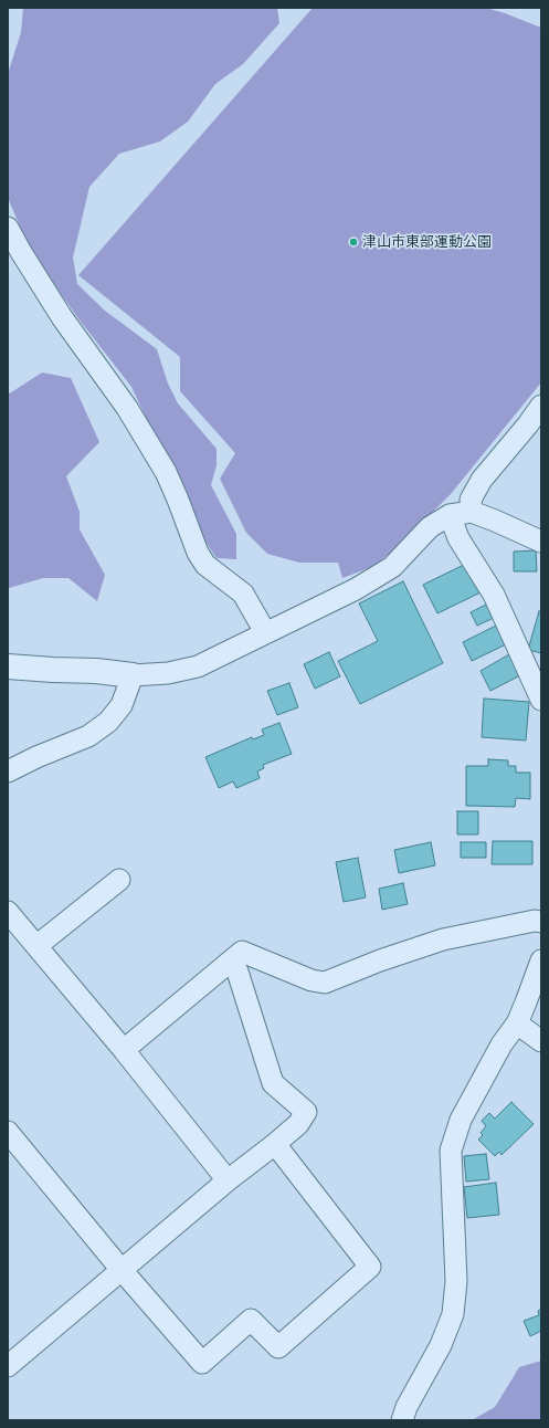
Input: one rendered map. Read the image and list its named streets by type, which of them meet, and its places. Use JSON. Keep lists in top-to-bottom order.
{
  "places": ["津山市東部運動公園"]
}
